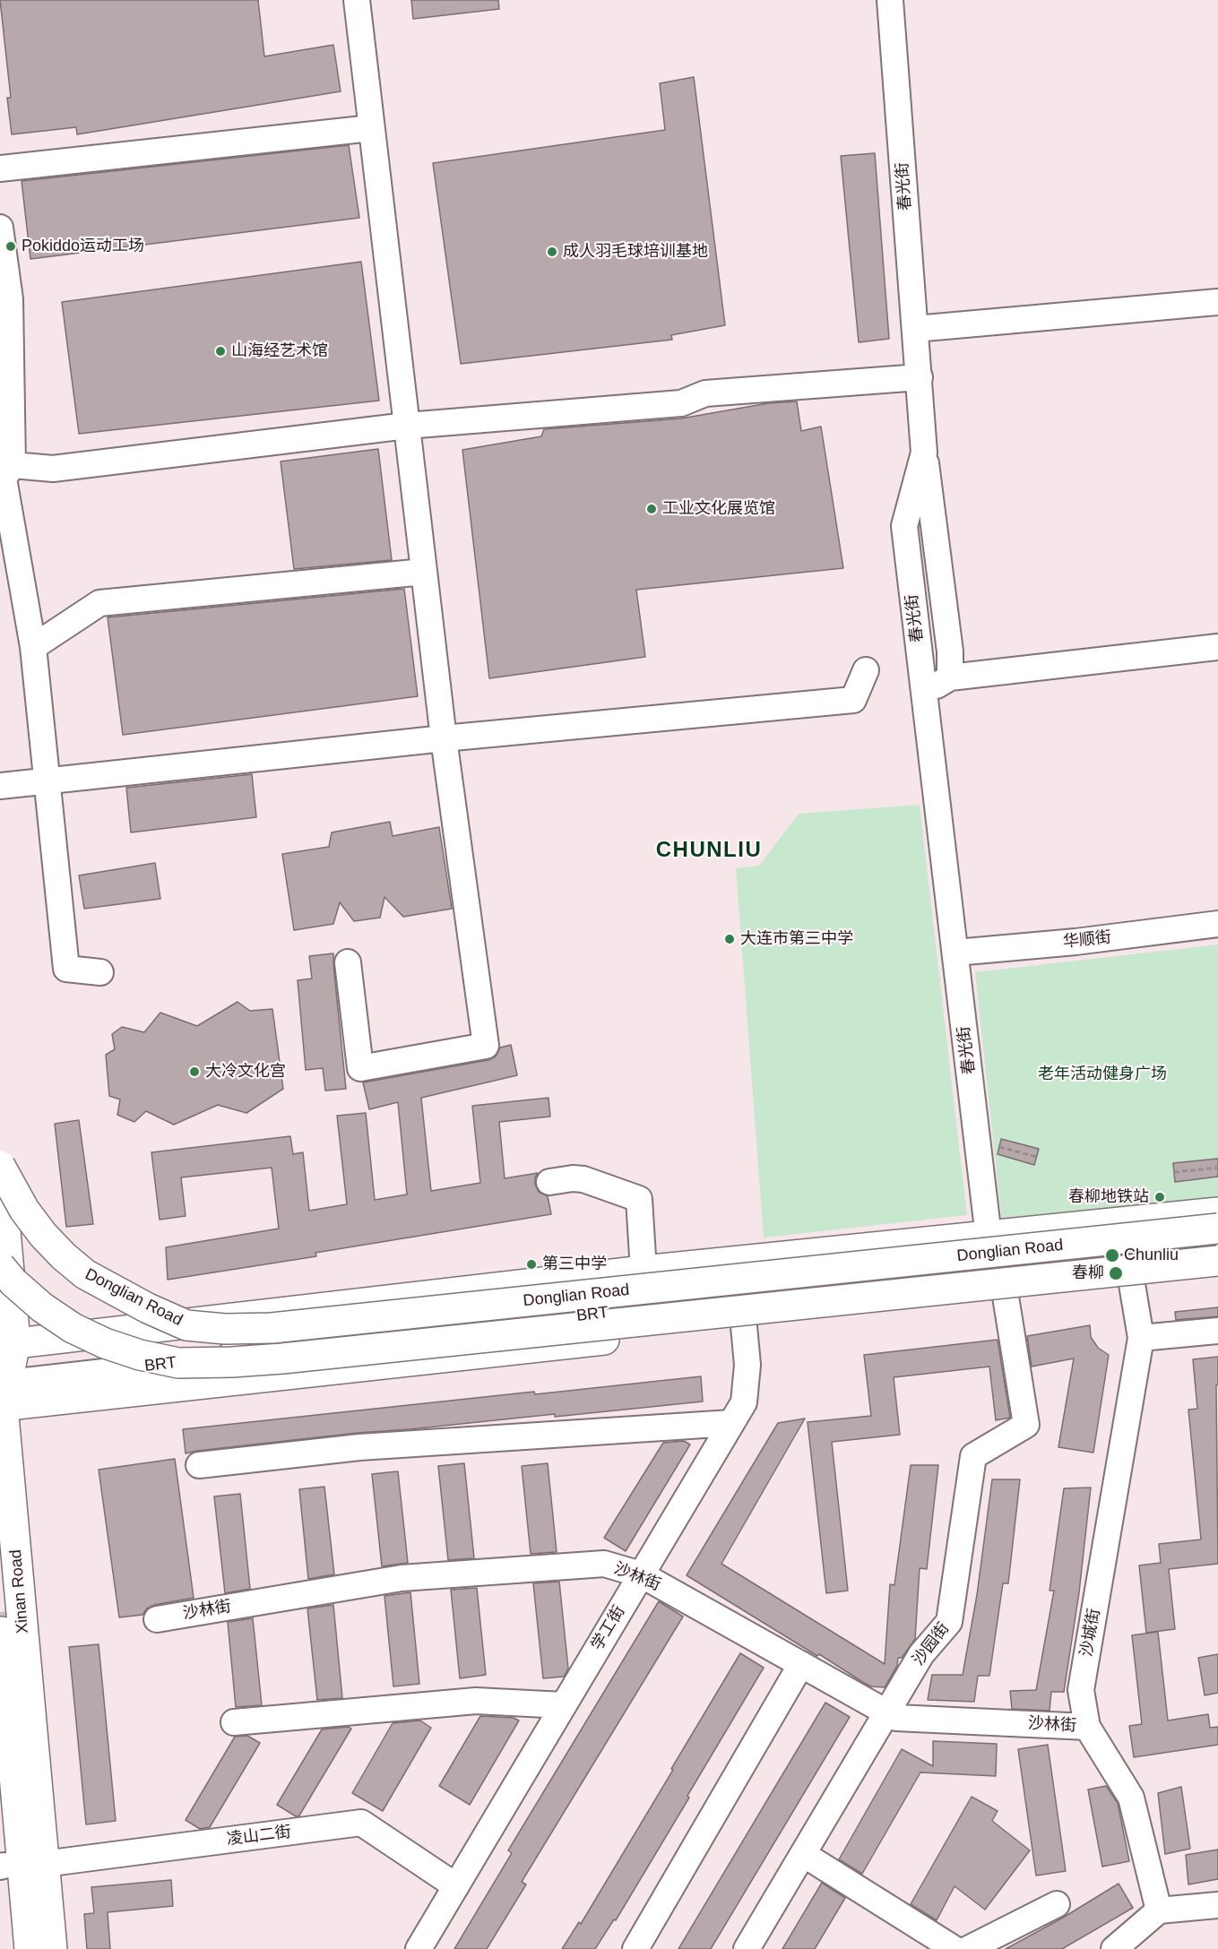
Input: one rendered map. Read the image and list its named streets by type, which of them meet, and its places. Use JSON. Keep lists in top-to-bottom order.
{
  "streets": {
    "main road": ["Donglian Road", "Xinan Road"],
    "street": [
      "春光街",
      "华顺街",
      "沙林街",
      "学工街",
      "沙城街",
      "沙园街",
      "凌山二街"
    ]
  },
  "crossings": [
    ["春光街", "华顺街"],
    ["Donglian Road", "Xinan Road"],
    ["沙林街", "学工街"],
    ["沙林街", "沙城街"],
    ["沙林街", "沙园街"],
    ["Xinan Road", "凌山二街"],
    ["学工街", "凌山二街"]
  ],
  "districts": ["CHUNLIU"],
  "parks": ["老年活动健身广场"],
  "places": [
    "Pokiddo运动工场",
    "成人羽毛球培训基地",
    "山海经艺术馆",
    "工业文化展览馆",
    "大连市第三中学",
    "大冷文化宫",
    "春柳地铁站",
    "Chunliu",
    "第三中学",
    "春柳"
  ]
}
